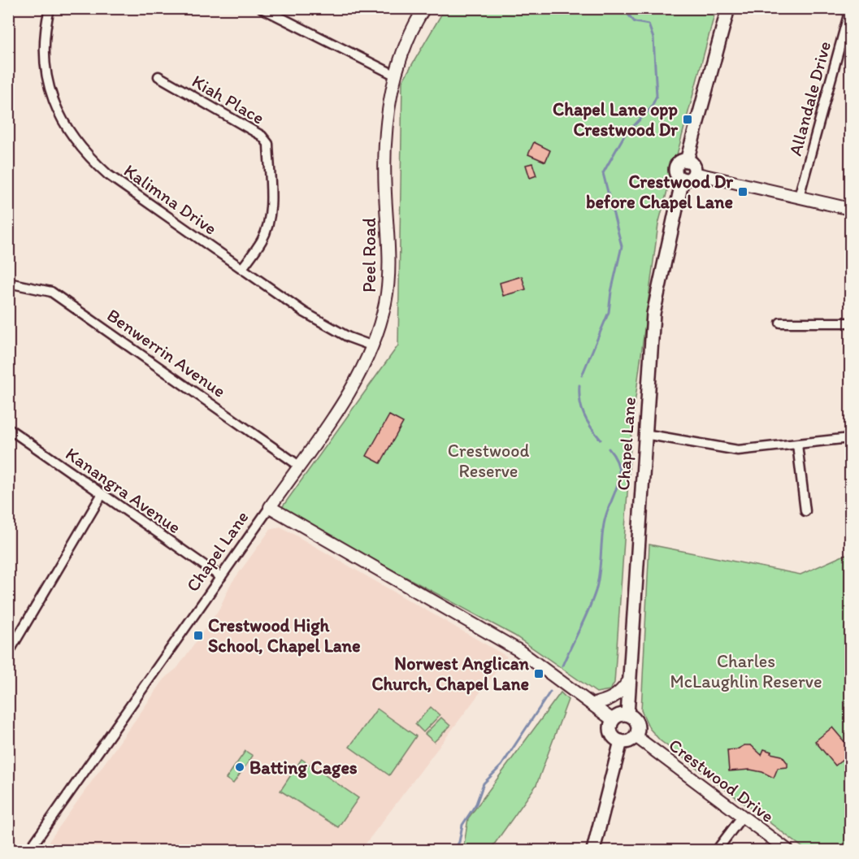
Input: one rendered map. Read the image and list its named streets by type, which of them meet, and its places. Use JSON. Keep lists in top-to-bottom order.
{
  "streets": {
    "main road": ["Chapel Lane"],
    "street": [
      "Allandale Drive",
      "Kiah Place",
      "Kalimna Drive",
      "Peel Road",
      "Benwerrin Avenue",
      "Kanangra Avenue",
      "Crestwood Drive"
    ]
  },
  "crossings": [
    ["Kiah Place", "Kalimna Drive"],
    ["Kalimna Drive", "Peel Road"],
    ["Peel Road", "Benwerrin Avenue"],
    ["Peel Road", "Chapel Lane"],
    ["Chapel Lane", "Kanangra Avenue"],
    ["Chapel Lane", "Crestwood Drive"]
  ],
  "parks": ["Crestwood Reserve", "Charles McLaughlin Reserve"],
  "places": {
    "transit": [
      "Chapel Lane opp Crestwood Dr",
      "Crestwood Dr before Chapel Lane",
      "Crestwood High School, Chapel Lane",
      "Norwest Anglican Church, Chapel Lane"
    ],
    "other": ["Batting Cages"]
  }
}
